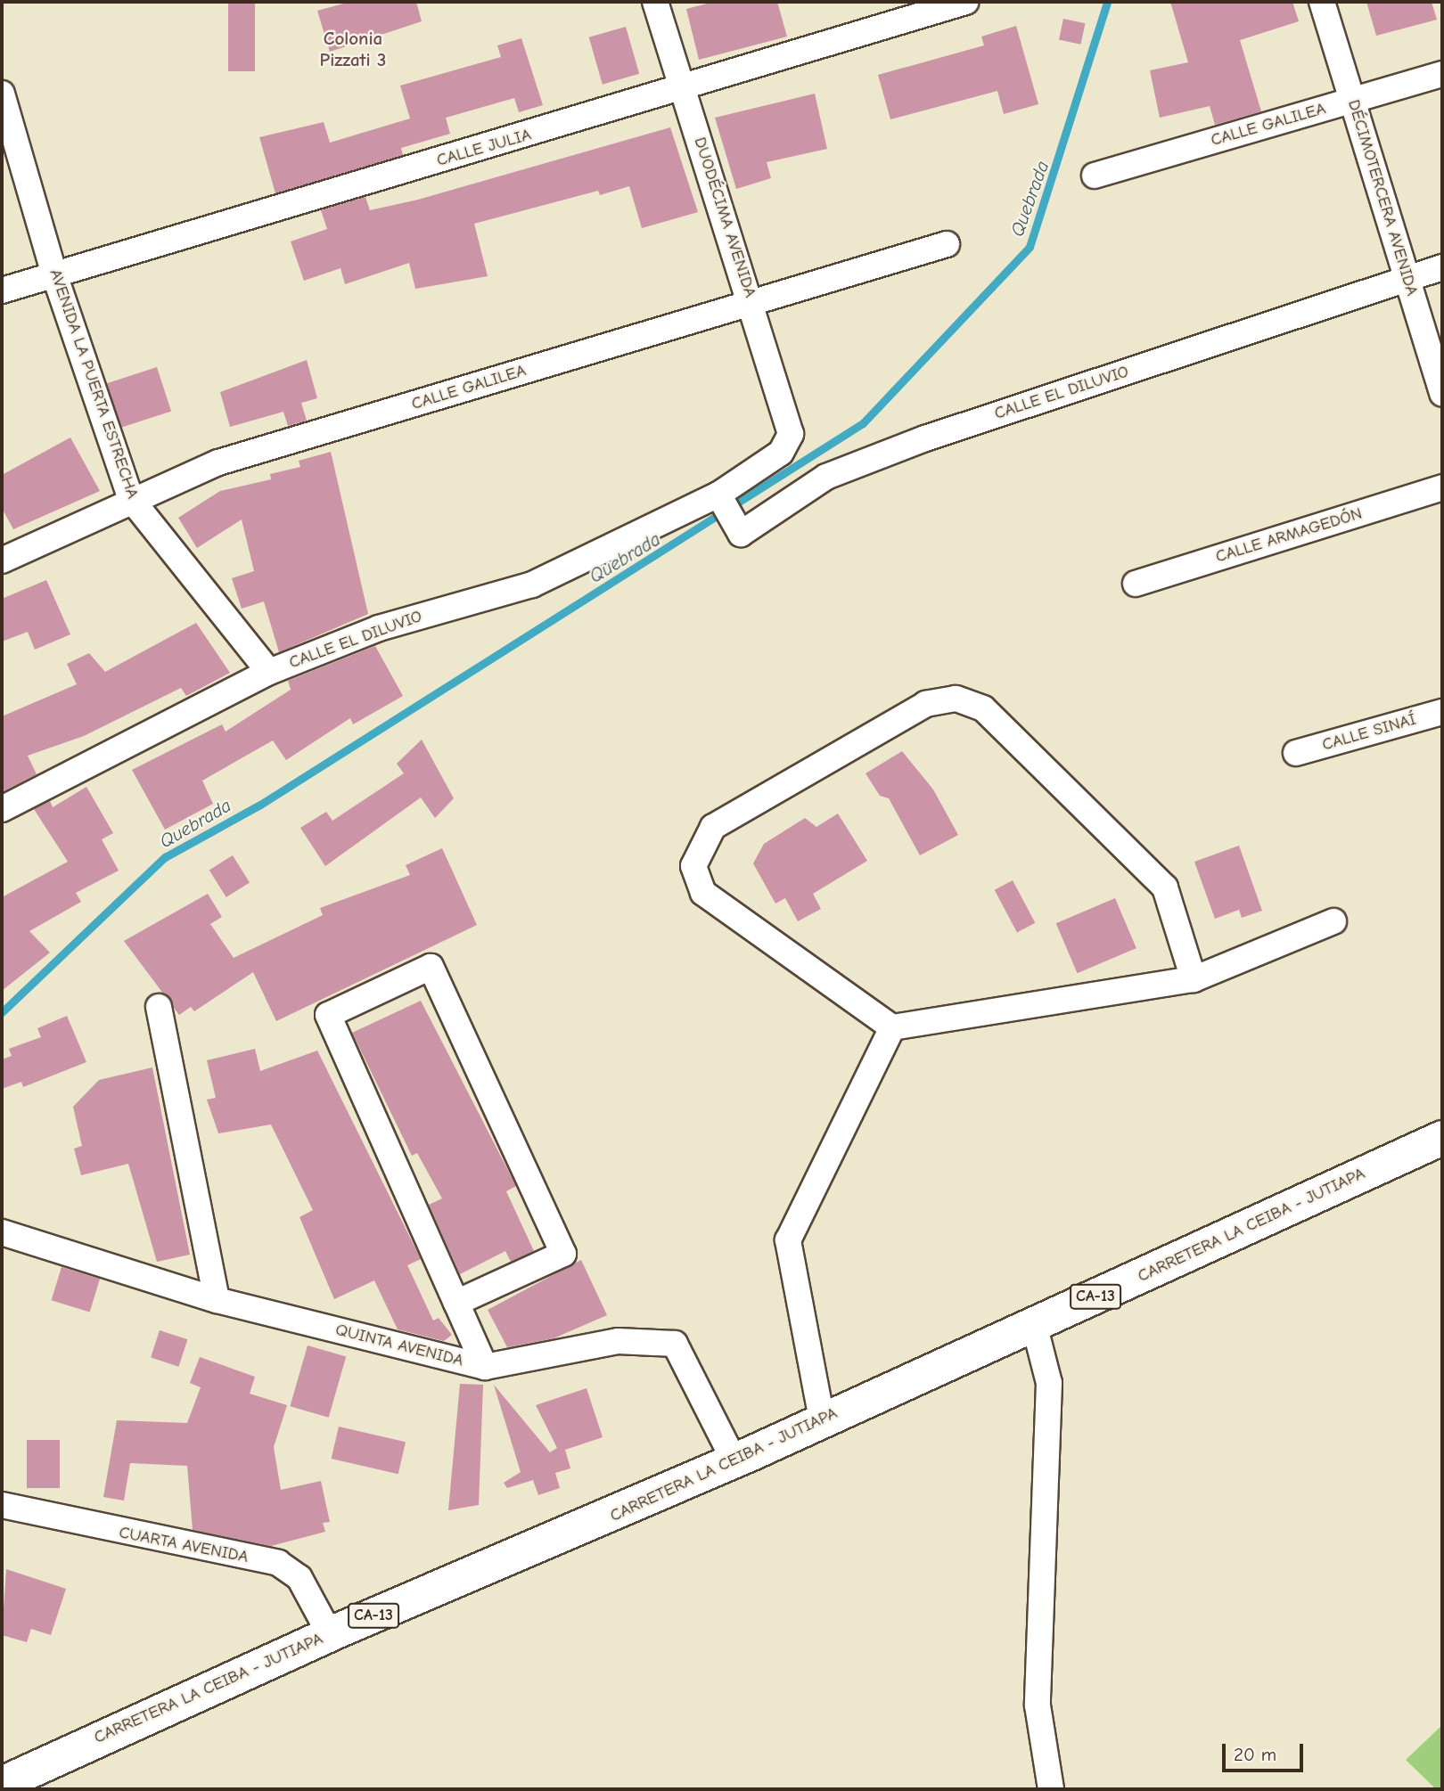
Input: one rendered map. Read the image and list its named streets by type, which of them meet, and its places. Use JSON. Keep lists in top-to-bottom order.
{
  "streets": {
    "main road": ["CARRETERA LA CEIBA - JUTIAPA", "CA-13"],
    "street": [
      "CALLE GALILEA",
      "CALLE JULIA",
      "DÉCIMOTERCERA AVENIDA",
      "DUODÉCIMA AVENIDA",
      "AVENIDA LA PUERTA ESTRECHA",
      "CALLE EL DILUVIO",
      "CALLE ARMAGEDÓN",
      "CALLE SINAÍ",
      "QUINTA AVENIDA",
      "CUARTA AVENIDA"
    ]
  },
  "crossings": [
    ["CALLE GALILEA", "DÉCIMOTERCERA AVENIDA"],
    ["CALLE GALILEA", "DUODÉCIMA AVENIDA"],
    ["CALLE GALILEA", "AVENIDA LA PUERTA ESTRECHA"],
    ["CALLE JULIA", "DUODÉCIMA AVENIDA"],
    ["CALLE JULIA", "AVENIDA LA PUERTA ESTRECHA"],
    ["DÉCIMOTERCERA AVENIDA", "CALLE EL DILUVIO"],
    ["DUODÉCIMA AVENIDA", "CALLE EL DILUVIO"],
    ["AVENIDA LA PUERTA ESTRECHA", "CALLE EL DILUVIO"],
    ["CARRETERA LA CEIBA - JUTIAPA", "QUINTA AVENIDA"],
    ["CARRETERA LA CEIBA - JUTIAPA", "CUARTA AVENIDA"]
  ],
  "districts": ["Colonia Pizzati 3"],
  "water": ["Quebrada"],
  "scale_bar": "20 m"
}
